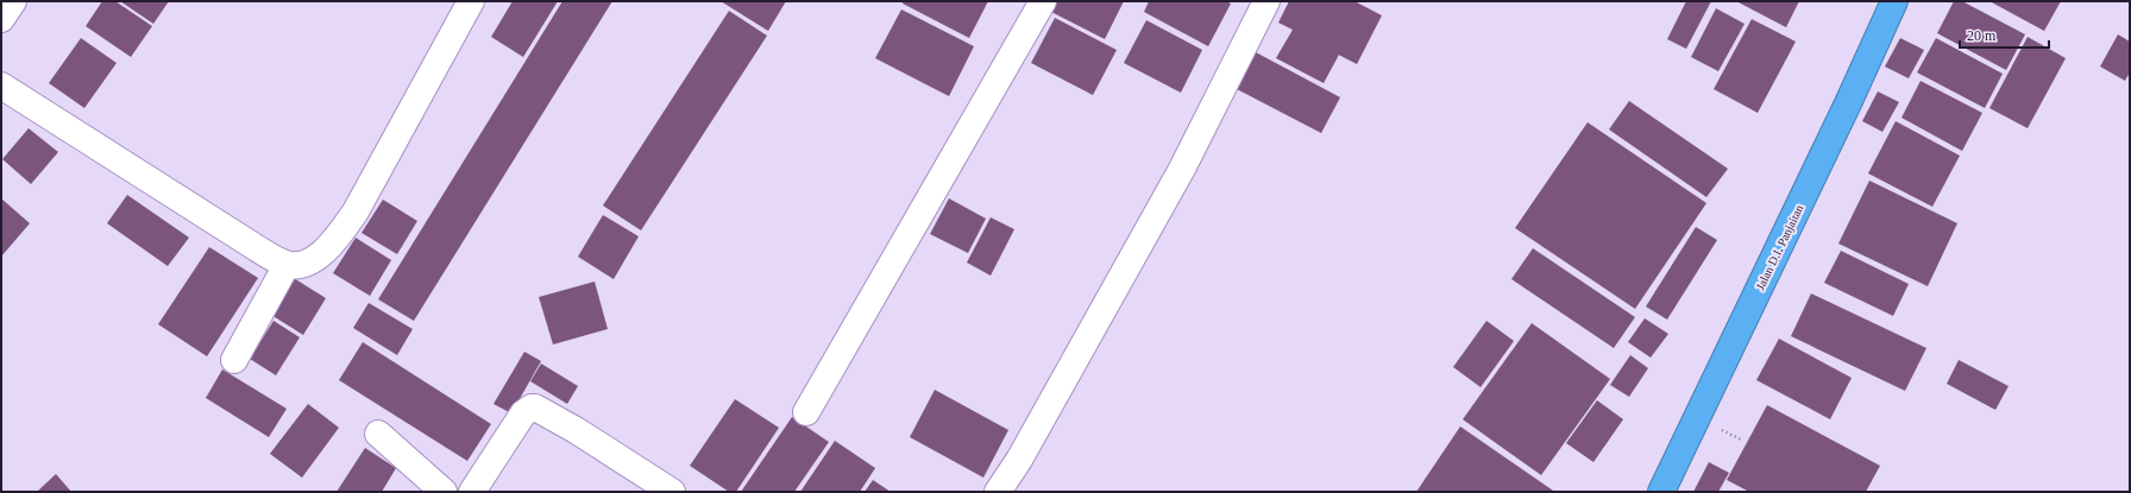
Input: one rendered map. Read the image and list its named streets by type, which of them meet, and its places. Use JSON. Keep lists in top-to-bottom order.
{
  "streets": {
    "highway": ["Jalan D.I. Panjaitan"]
  },
  "scale_bar": "20 m"
}
